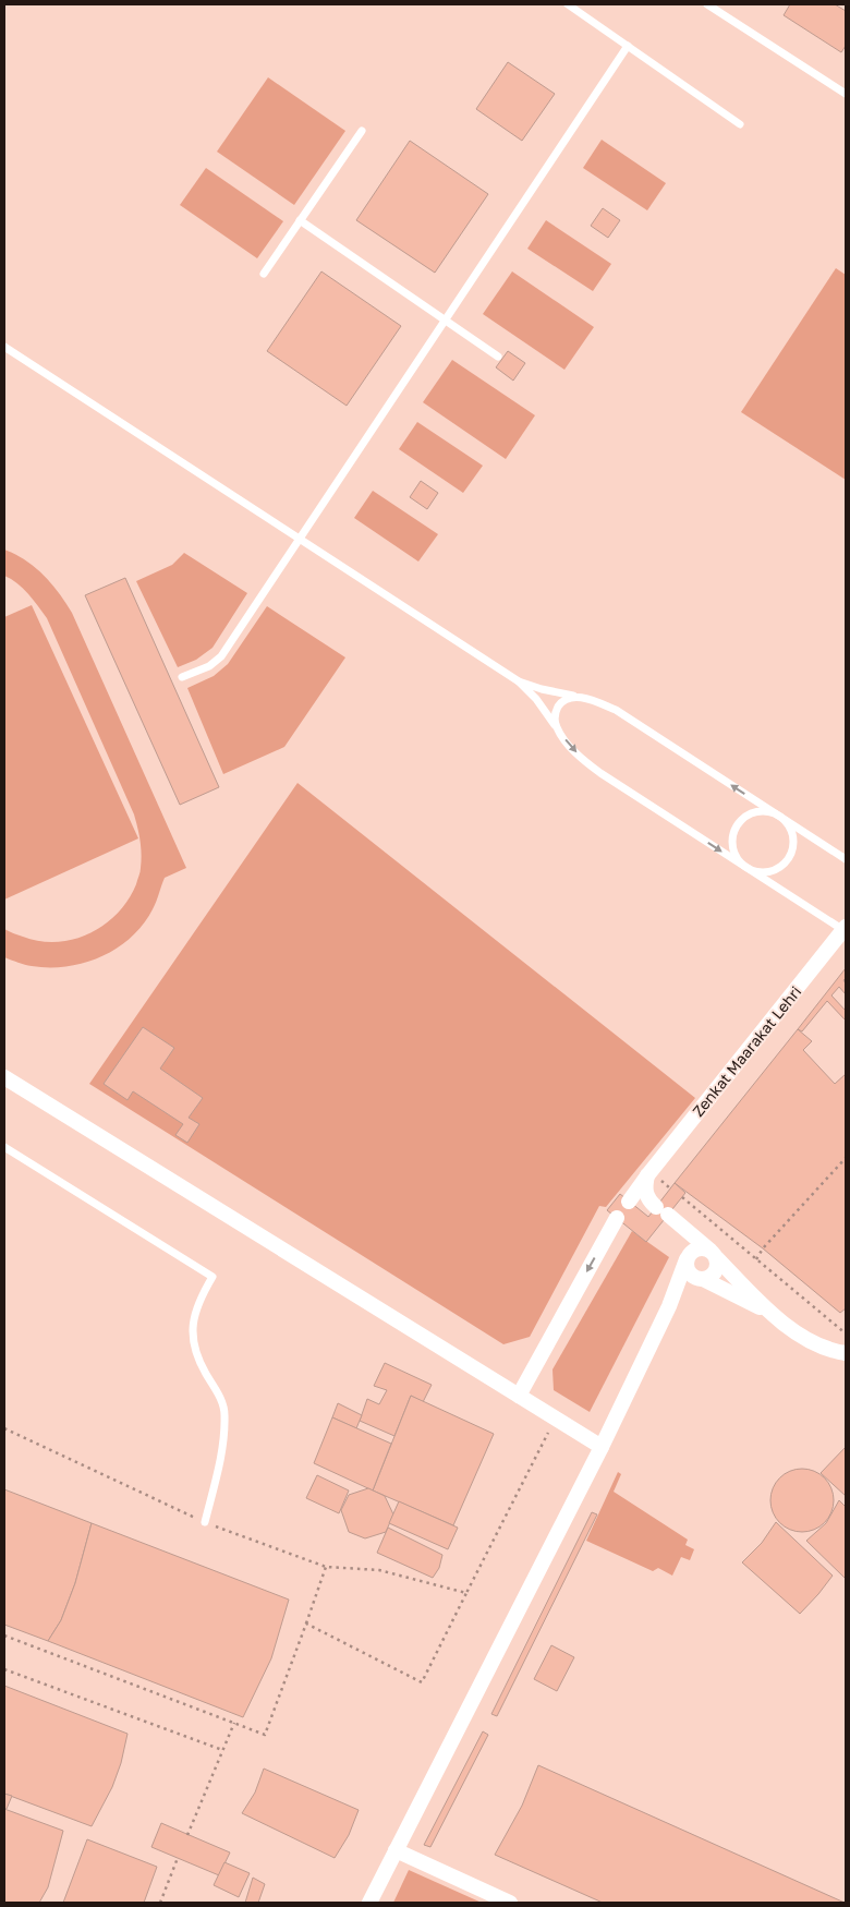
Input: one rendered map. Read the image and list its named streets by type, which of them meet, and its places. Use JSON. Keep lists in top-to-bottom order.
{
  "streets": {
    "street": ["Zenkat Maarakat Lehri"]
  }
}
